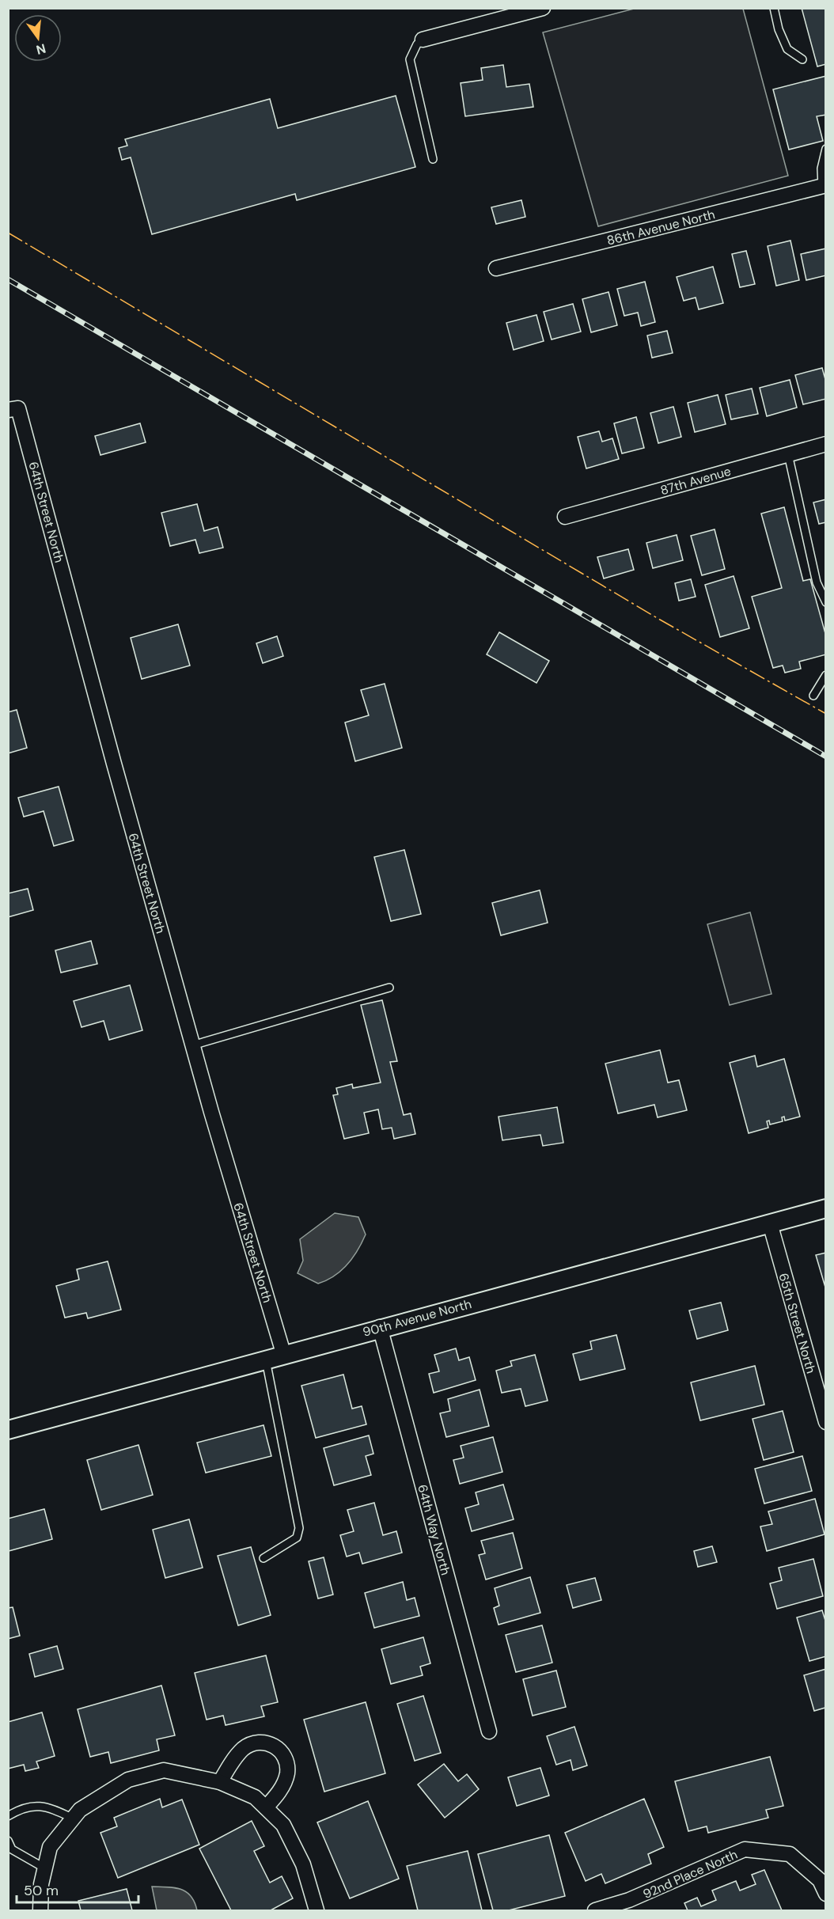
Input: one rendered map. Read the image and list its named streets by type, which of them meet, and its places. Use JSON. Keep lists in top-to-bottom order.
{
  "streets": {
    "street": [
      "86th Avenue North",
      "87th Avenue",
      "64th Street North",
      "90th Avenue North",
      "65th Street North",
      "64th Way North",
      "92nd Place North"
    ]
  },
  "crossings": [
    ["64th Street North", "90th Avenue North"],
    ["90th Avenue North", "65th Street North"],
    ["90th Avenue North", "64th Way North"]
  ],
  "scale_bar": "50 m",
  "north": "bottom"
}
